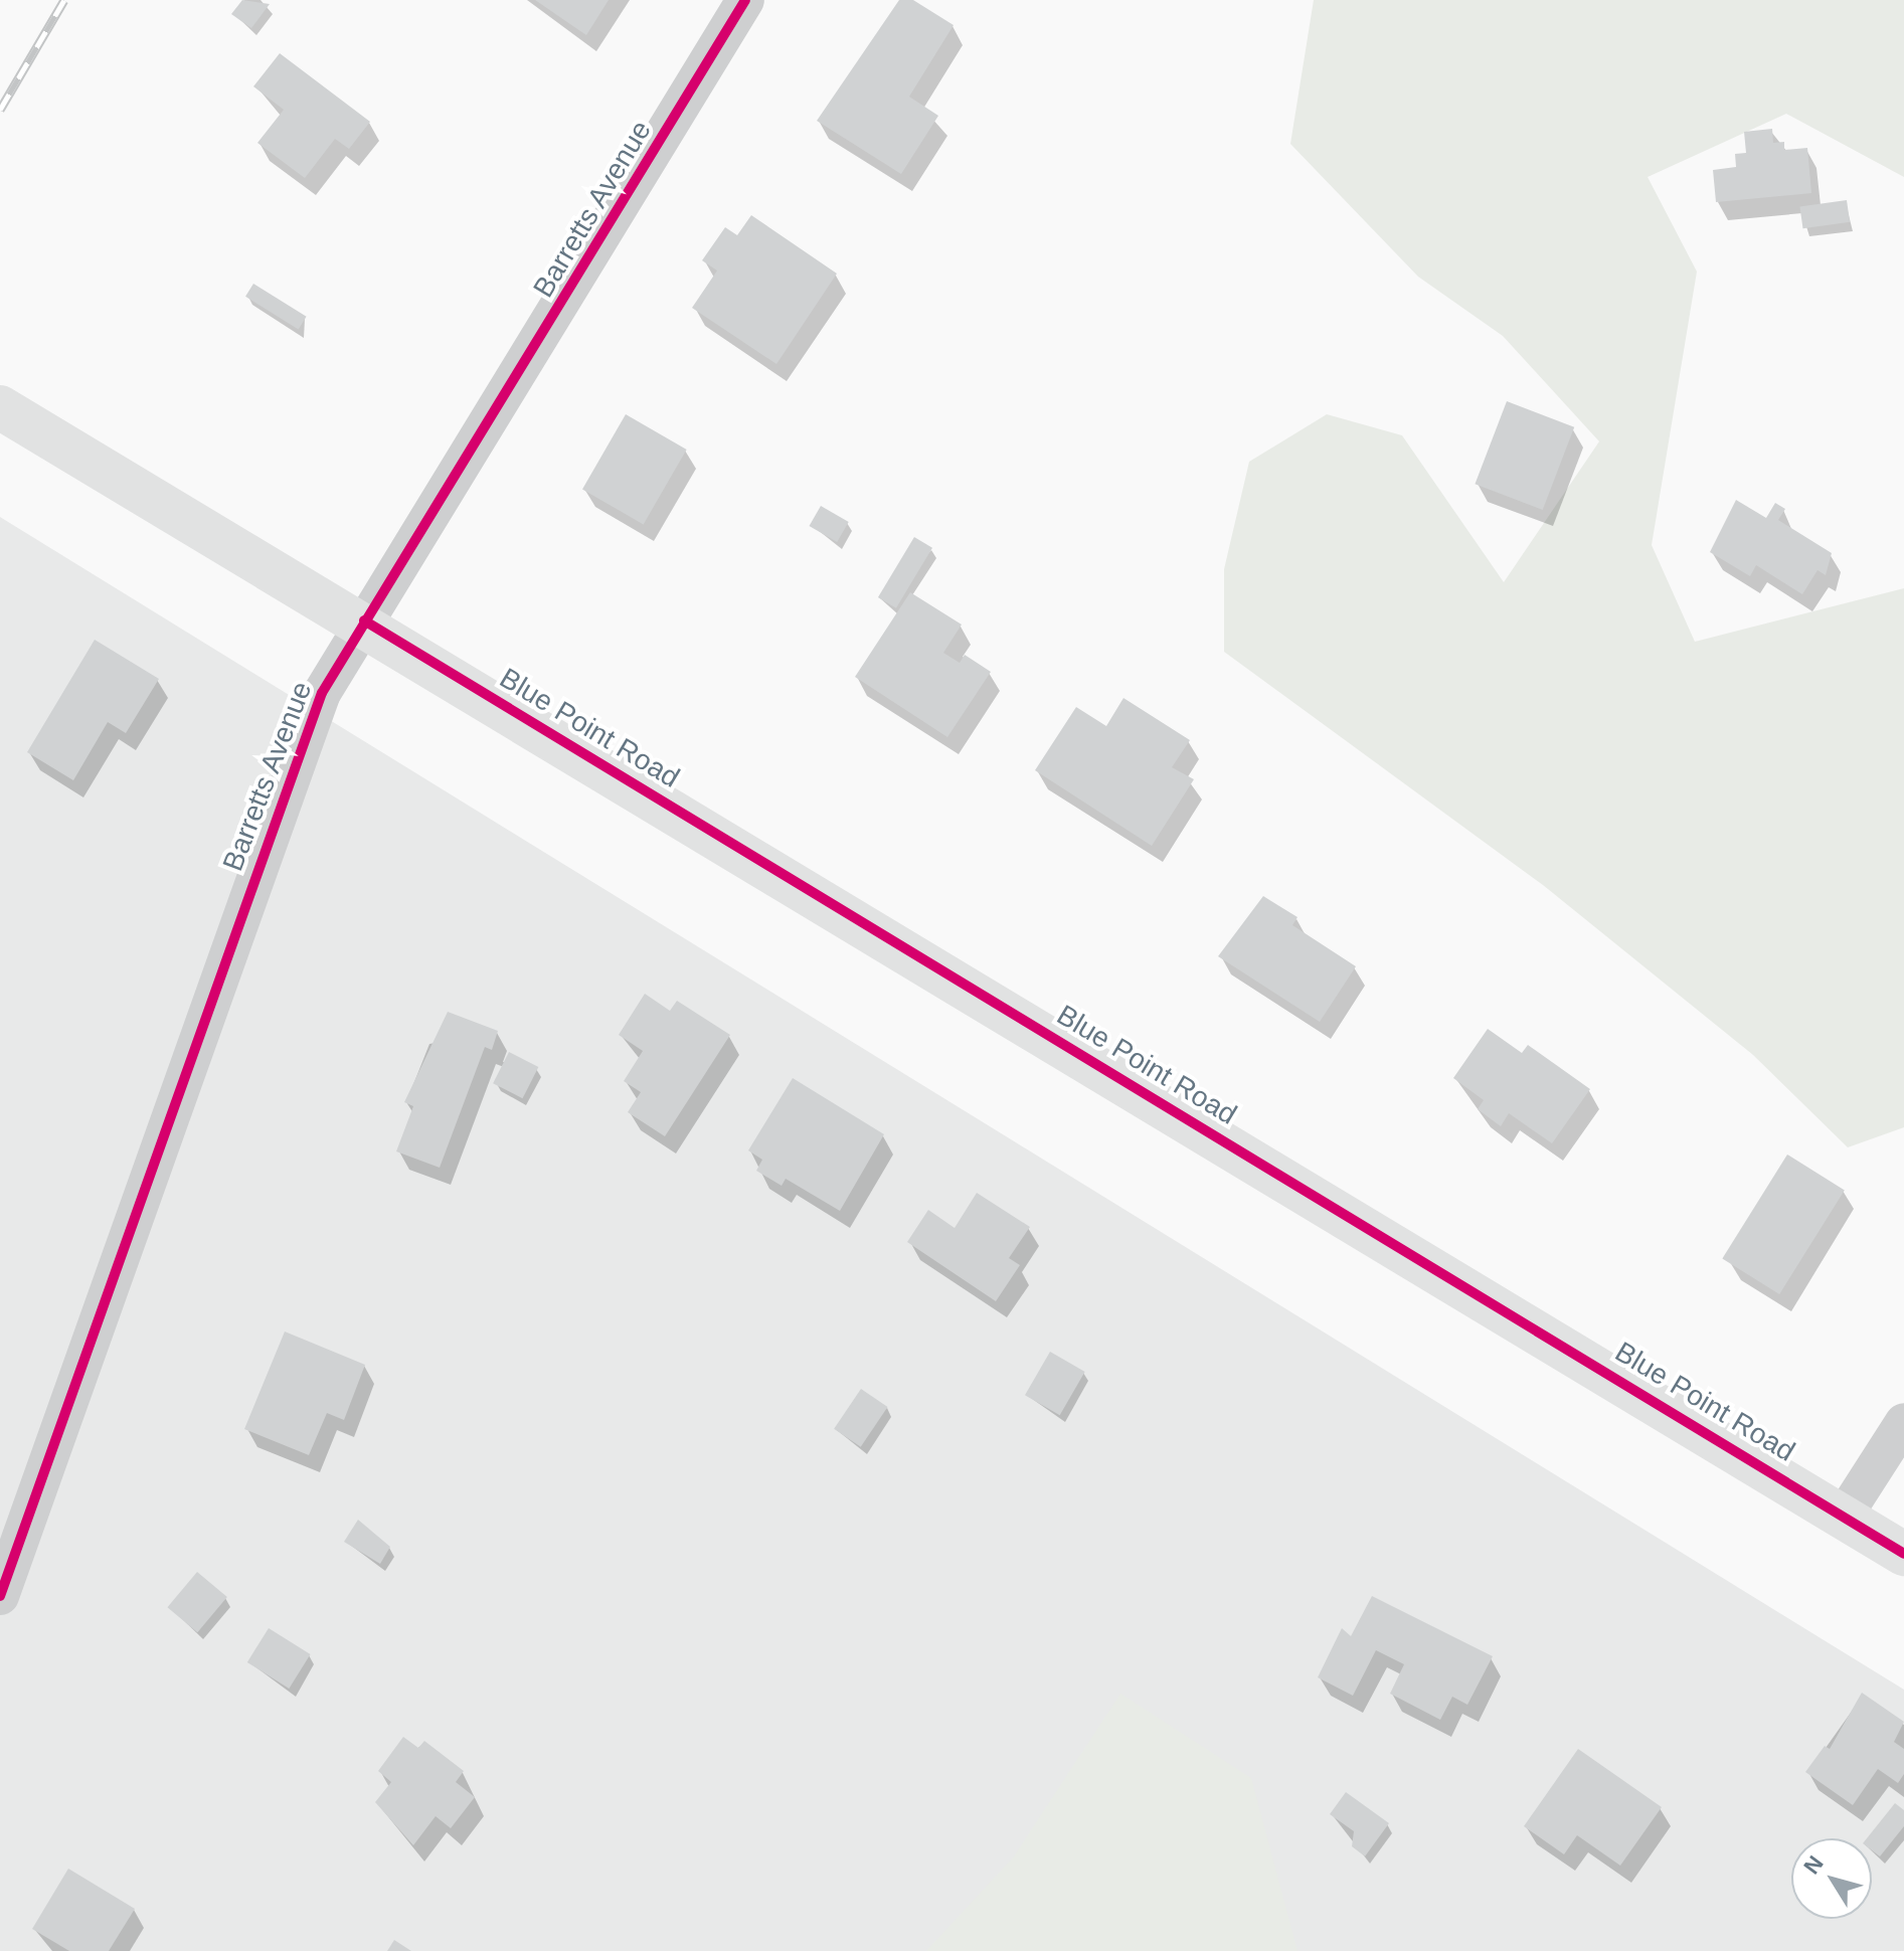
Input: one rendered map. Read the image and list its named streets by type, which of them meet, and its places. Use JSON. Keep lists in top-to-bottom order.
{
  "streets": {
    "street": ["Barretts Avenue", "Blue Point Road"]
  },
  "crossings": [
    ["Barretts Avenue", "Blue Point Road"]
  ],
  "north": "top left"
}
